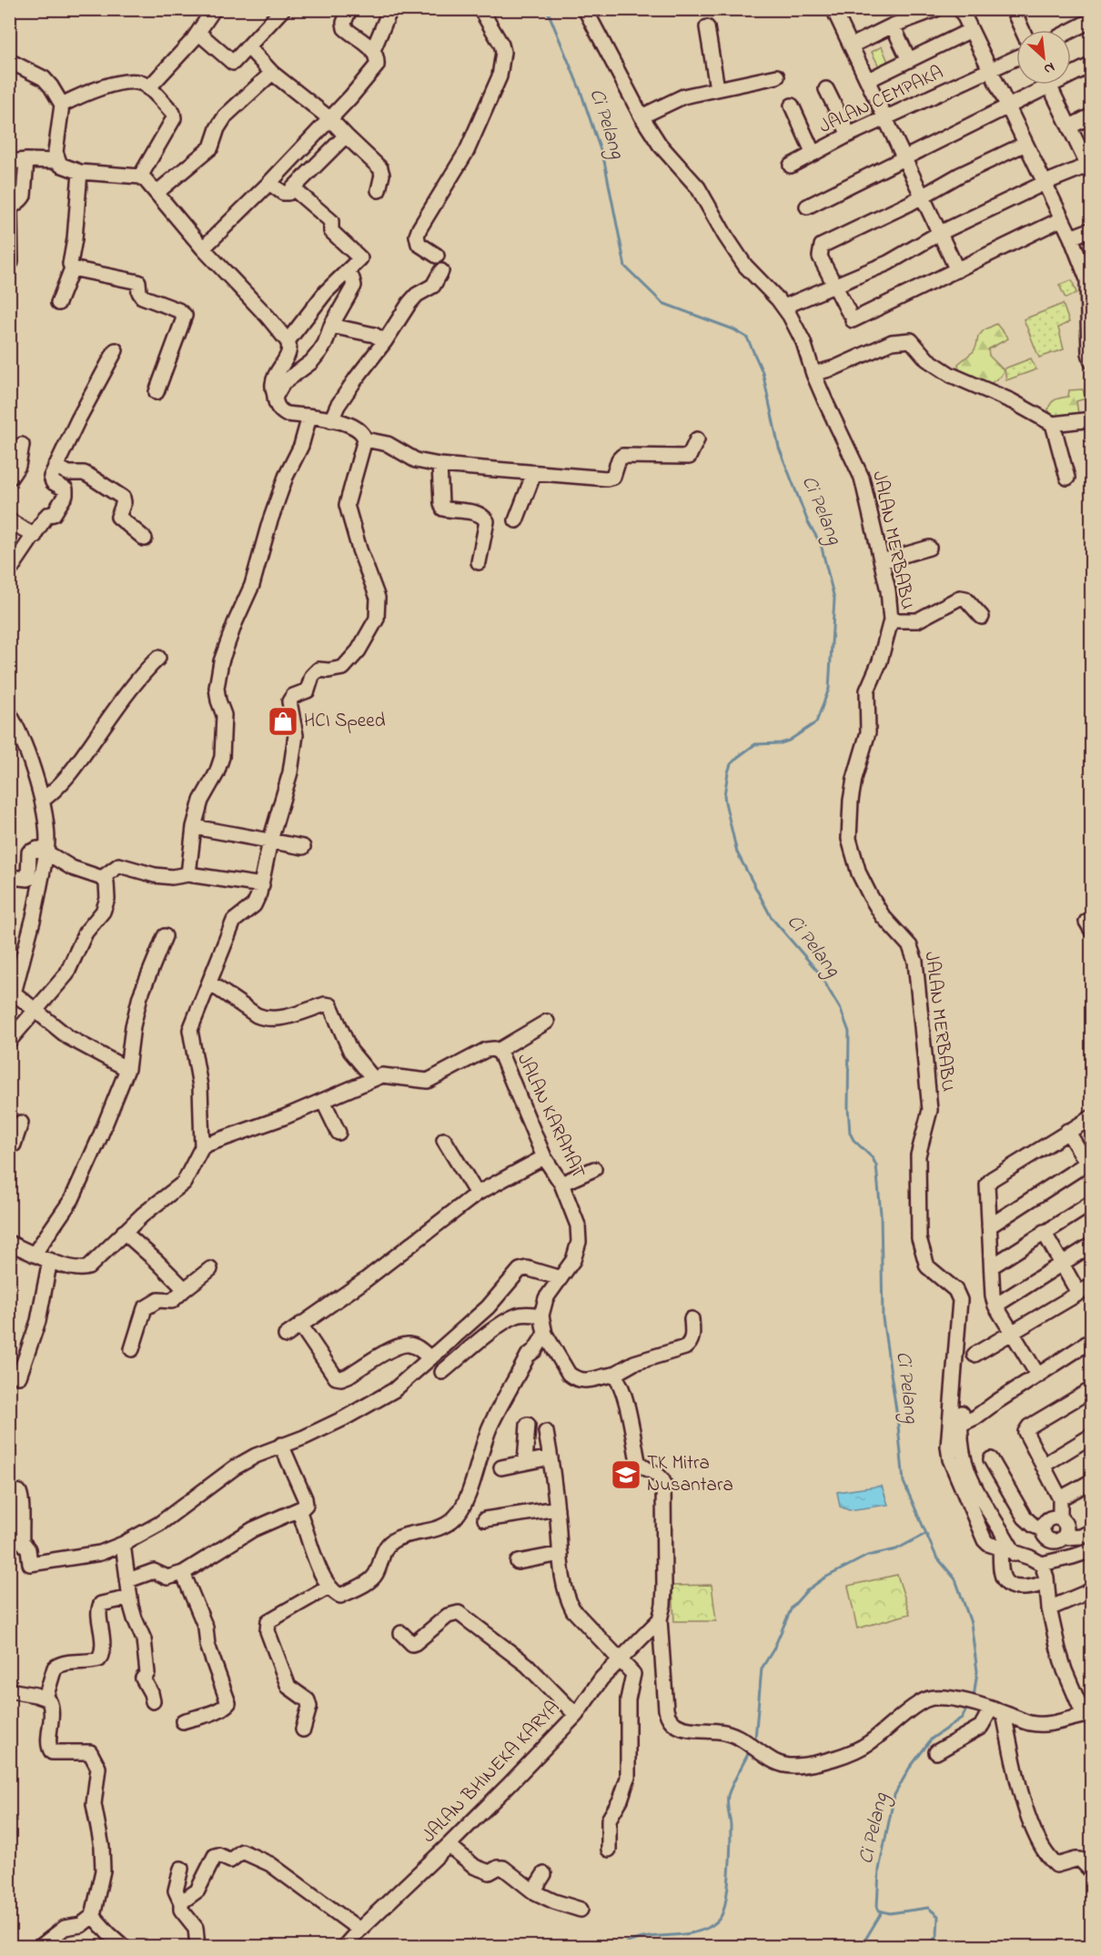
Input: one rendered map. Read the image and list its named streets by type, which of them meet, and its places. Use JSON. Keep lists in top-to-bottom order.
{
  "streets": {
    "street": [
      "JALAN CEMPAKA",
      "JALAN MERBABU",
      "JALAN KARAMAT",
      "JALAN BHINEKA KARYA"
    ]
  },
  "water": ["Ci Pelang"],
  "places": {
    "shop": ["HCI Speed"],
    "school or university": ["TK Mitra Nusantara"]
  },
  "north": "bottom right"
}
